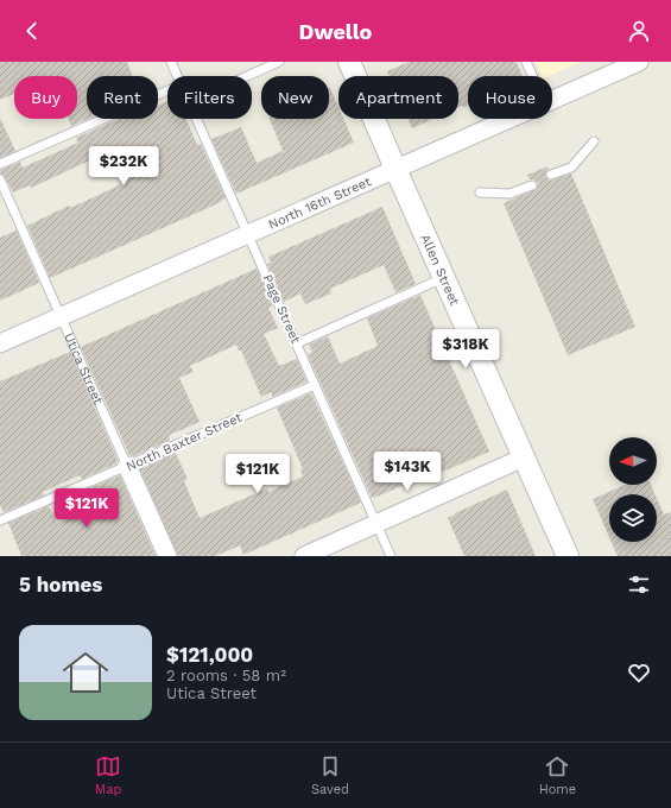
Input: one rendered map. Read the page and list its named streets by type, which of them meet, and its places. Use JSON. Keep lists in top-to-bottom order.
{
  "streets": {
    "street": ["North 16th Street", "Allen Street", "Utica Street"],
    "lane": ["Page Street", "North Baxter Street"]
  },
  "crossings": [
    ["North 16th Street", "Allen Street"],
    ["North 16th Street", "Page Street"],
    ["North 16th Street", "Utica Street"],
    ["Page Street", "North Baxter Street"],
    ["Utica Street", "North Baxter Street"]
  ],
  "north": "left",
  "page": {
    "header": "Dwello",
    "chip": [
      "Buy",
      "Rent",
      "Filters",
      "New",
      "Apartment",
      "House"
    ],
    "price": [
      "$232K",
      "$318K",
      "$143K",
      "$121K",
      "$121K"
    ],
    "heading": "5 homes",
    "list": [
      {
        "name": "$121,000",
        "note": "2 rooms · 58 m² · Utica Street"
      }
    ],
    "tabs": ["Map", "Saved", "Home"]
  }
}
